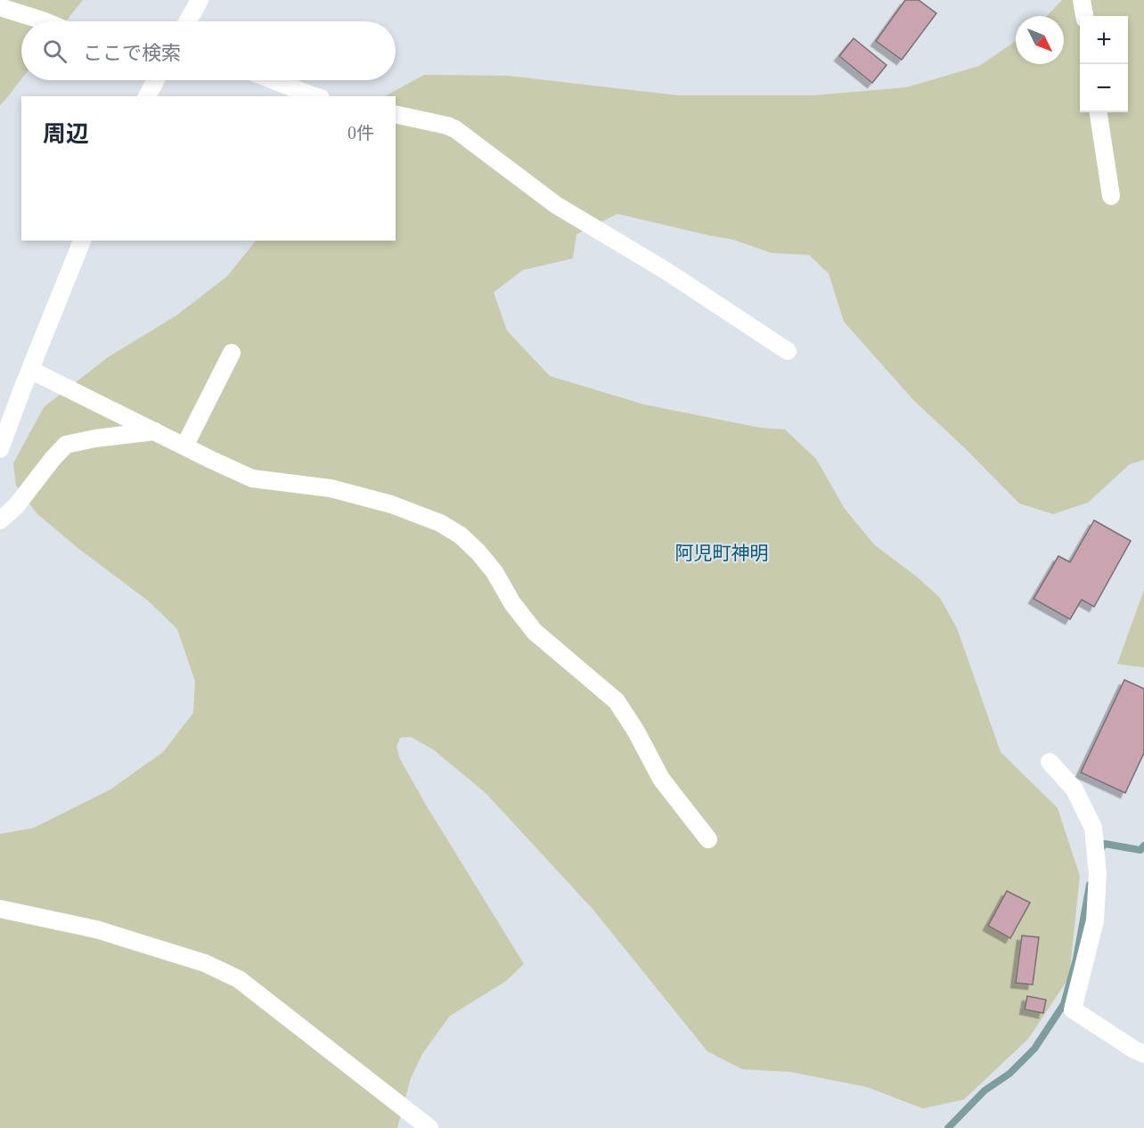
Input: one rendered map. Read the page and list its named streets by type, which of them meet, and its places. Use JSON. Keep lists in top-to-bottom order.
{
  "districts": ["阿児町神明"],
  "north": "bottom right",
  "page": {
    "map_buttons": ["+", "−"],
    "search": "ここで検索",
    "heading": ["周辺", "0件"]
  }
}
